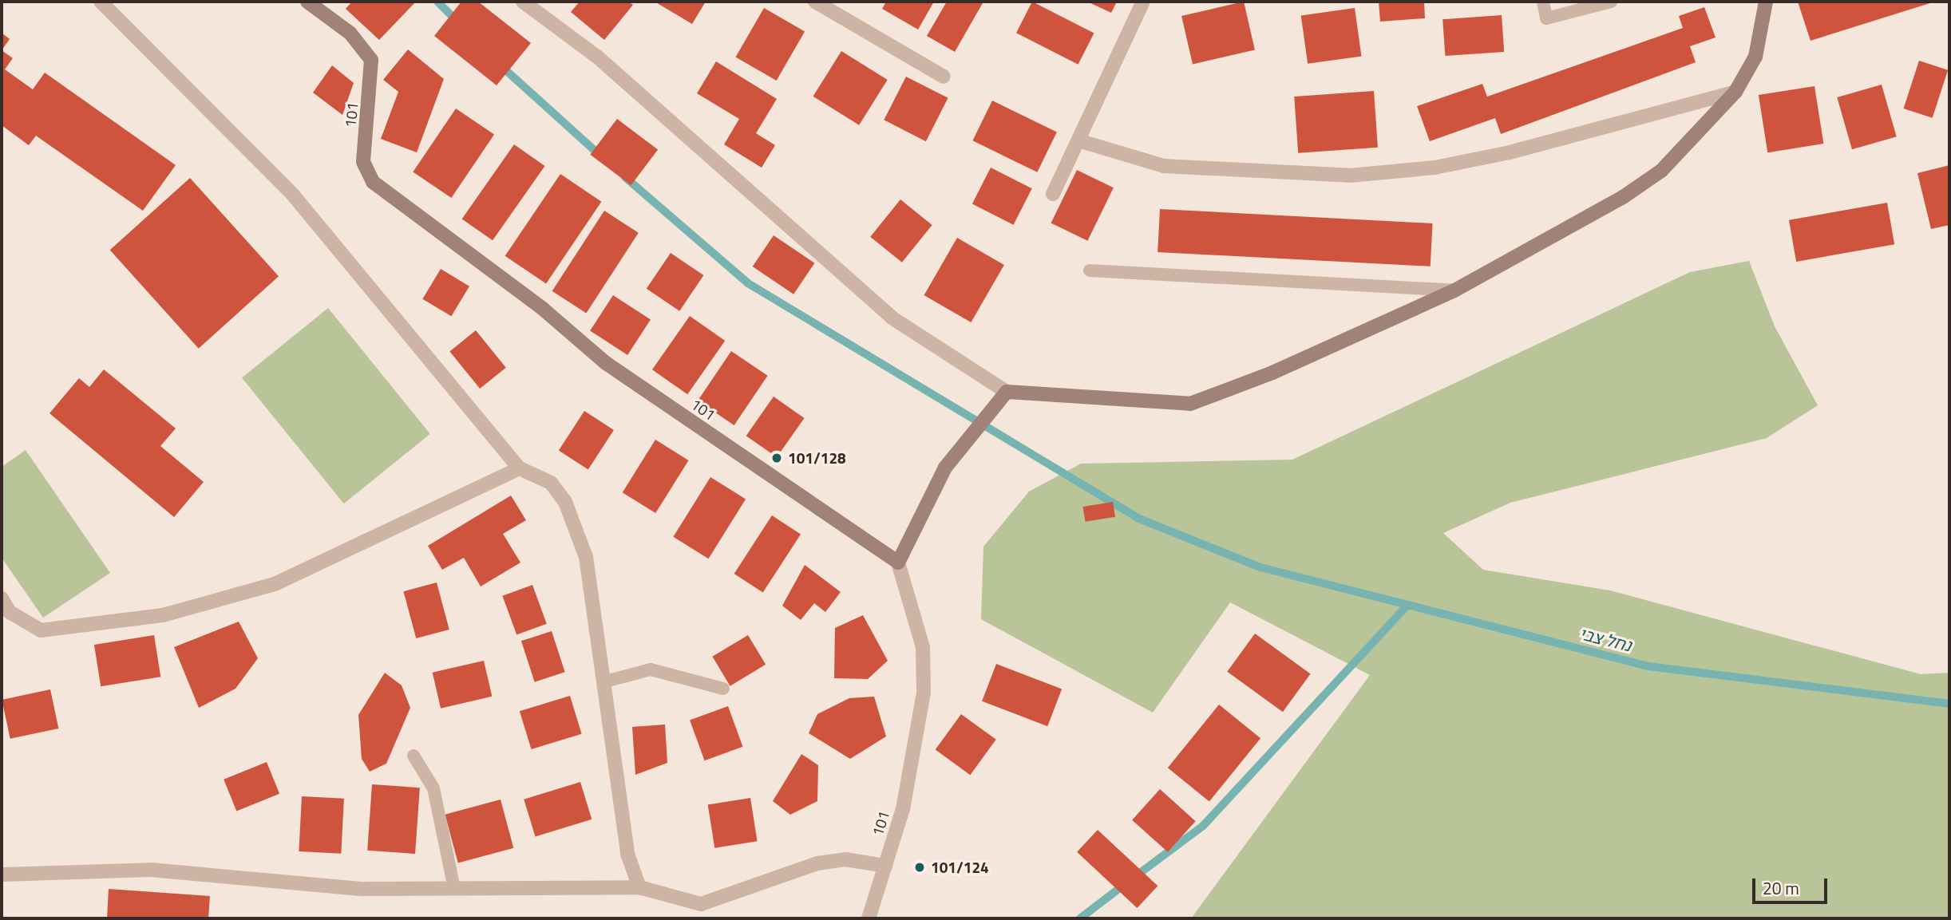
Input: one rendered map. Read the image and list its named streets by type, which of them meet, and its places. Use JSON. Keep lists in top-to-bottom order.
{
  "streets": {
    "street": ["101"]
  },
  "water": ["נחל צבי"],
  "places": ["101/128", "101/124"],
  "scale_bar": "20 m"
}
